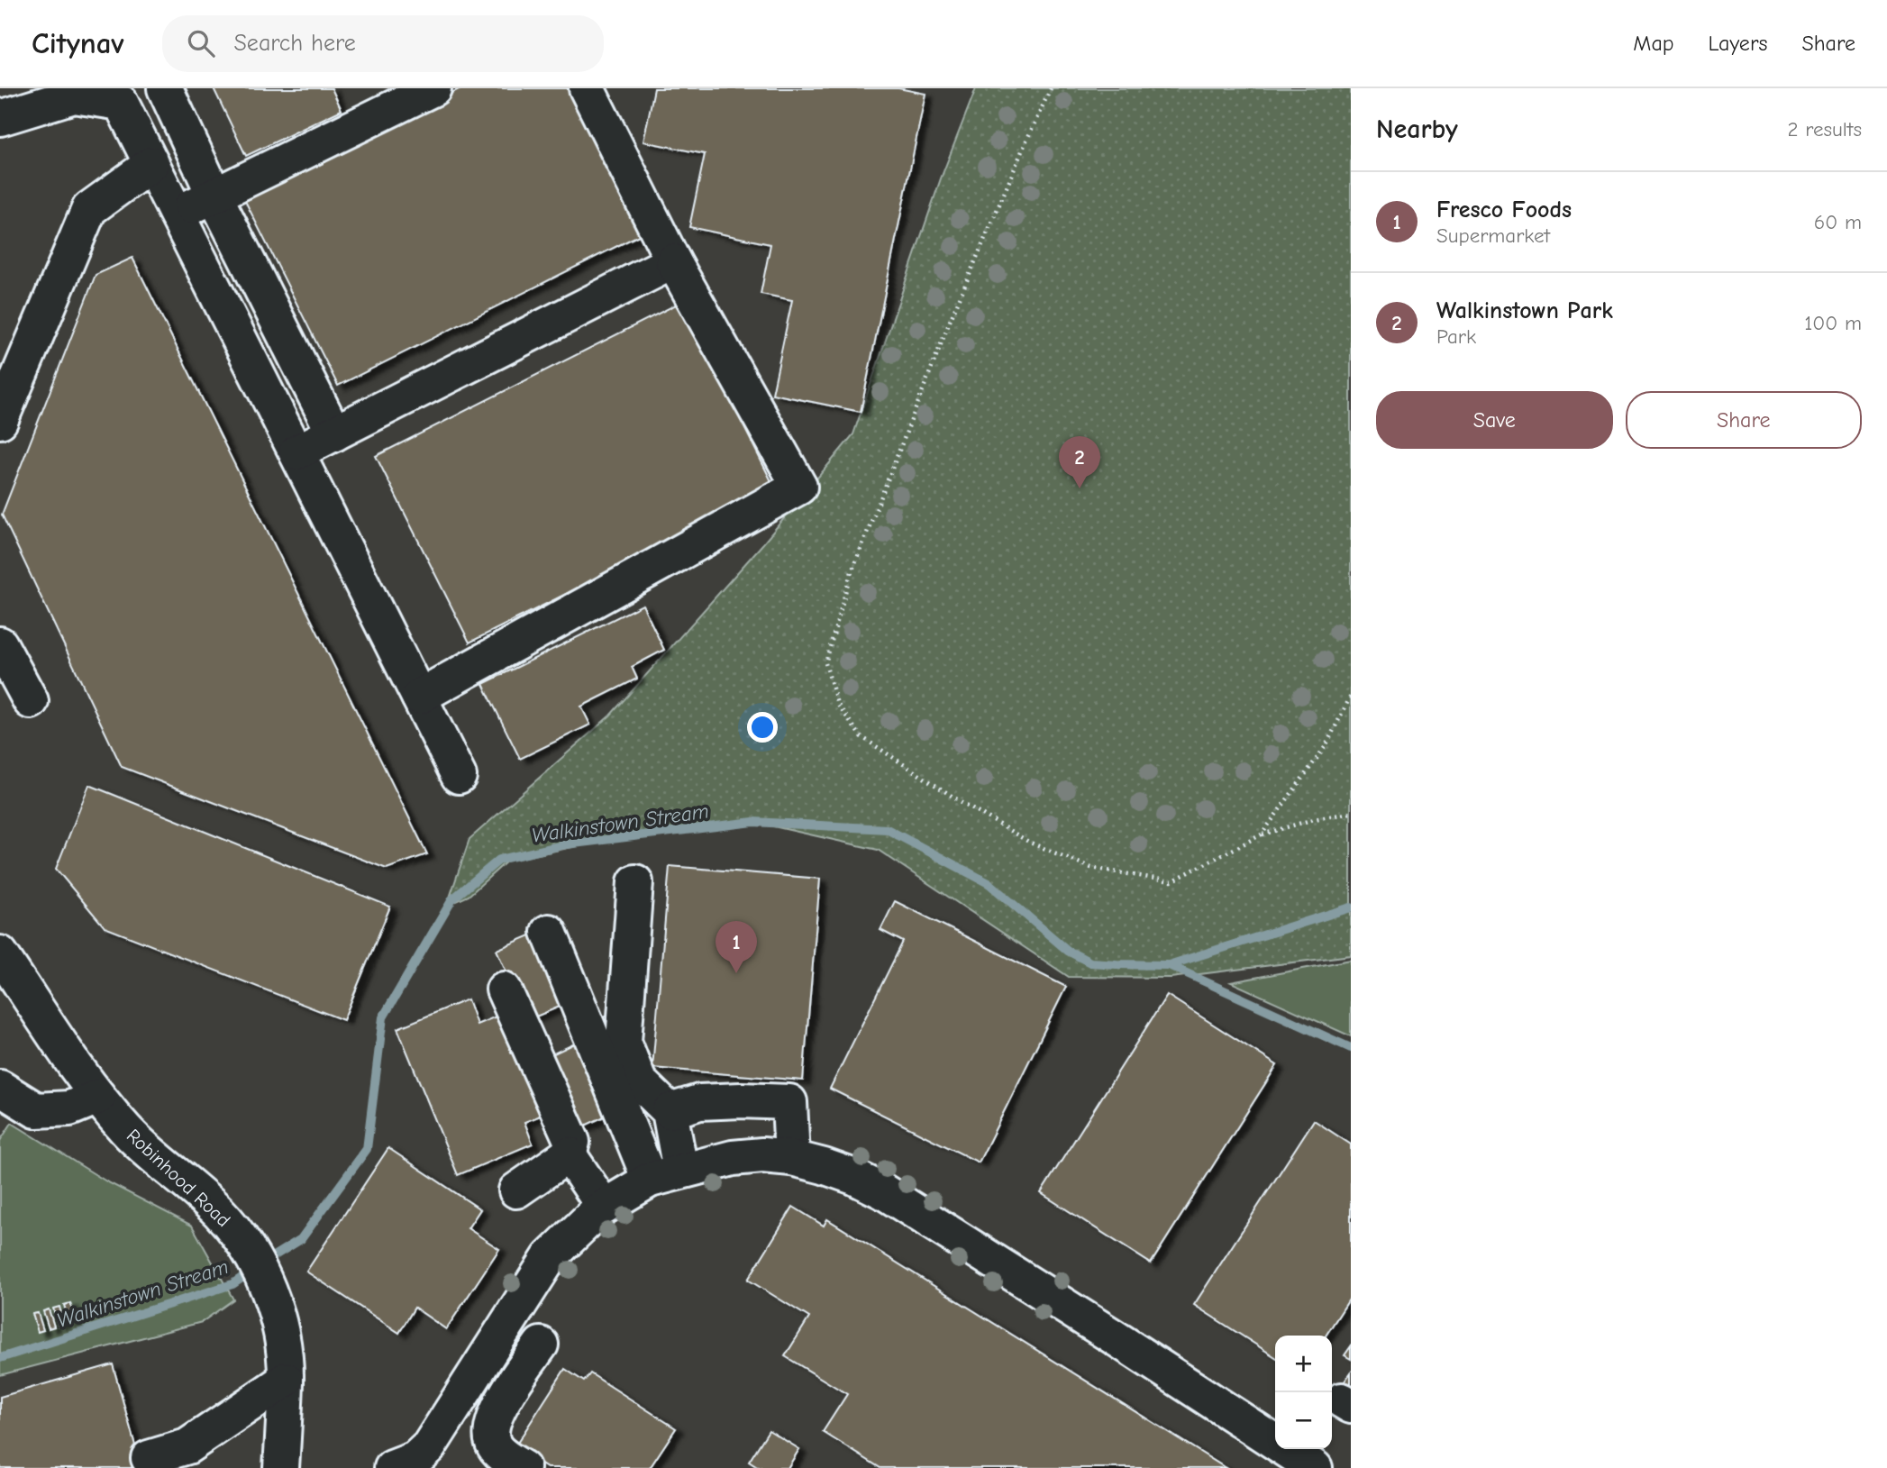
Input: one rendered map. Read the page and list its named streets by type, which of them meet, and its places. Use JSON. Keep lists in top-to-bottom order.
{
  "streets": {
    "street": ["Robinhood Road"]
  },
  "water": ["Walkinstown Stream"],
  "page": {
    "header": "Citynav",
    "search": "Search here",
    "nav": ["Map", "Layers", "Share"],
    "heading": ["Nearby", "2 results"],
    "list": [
      {
        "mark": "1",
        "name": "Fresco Foods",
        "note": "Supermarket",
        "value": "60 m"
      },
      {
        "mark": "2",
        "name": "Walkinstown Park",
        "note": "Park",
        "value": "100 m"
      }
    ],
    "buttons": ["Save", "Share"],
    "pins": ["2", "1"],
    "map_buttons": ["+", "−"]
  }
}
